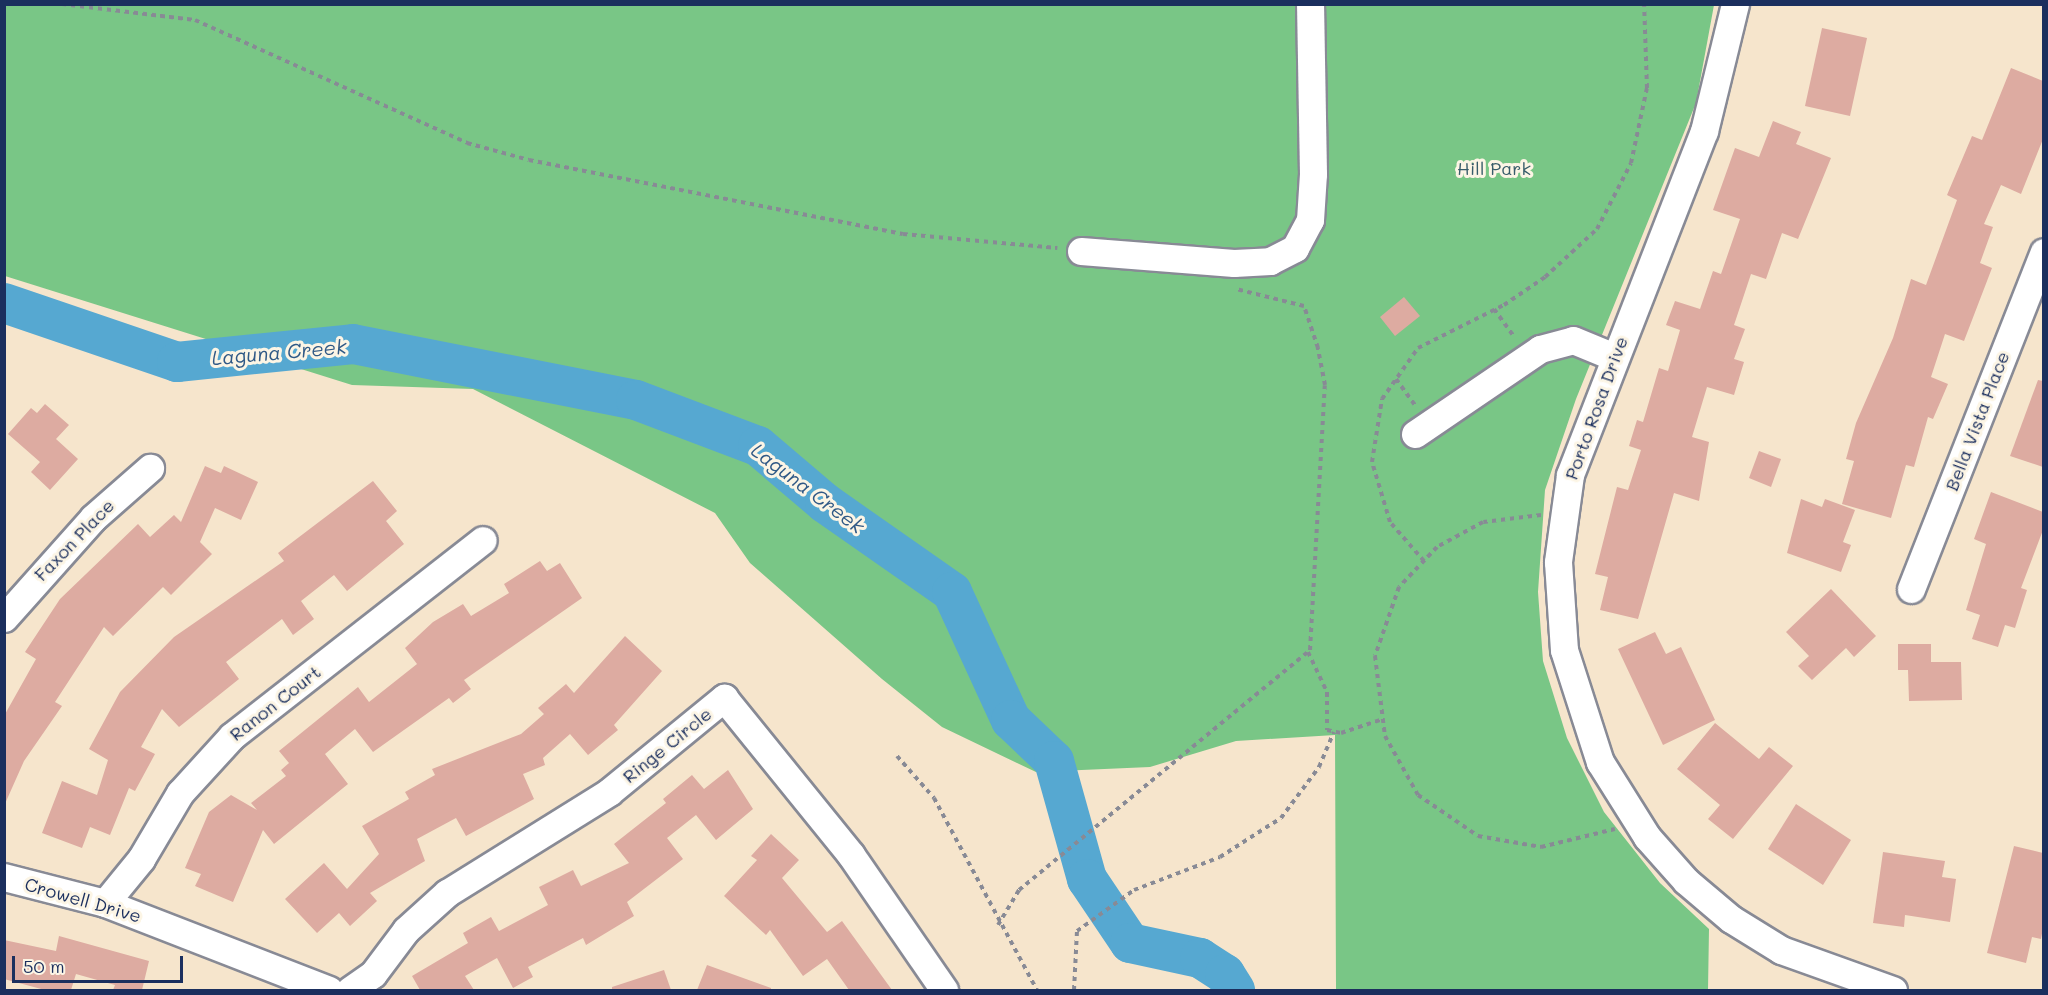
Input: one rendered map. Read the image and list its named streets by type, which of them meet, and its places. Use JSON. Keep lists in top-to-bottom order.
{
  "streets": {
    "street": [
      "Porto Rosa Drive",
      "Bella Vista Place",
      "Faxon Place",
      "Ranon Court",
      "Ringe Circle",
      "Crowell Drive"
    ]
  },
  "crossings": [
    ["Ranon Court", "Crowell Drive"]
  ],
  "water": ["Laguna Creek"],
  "parks": ["Hill Park"],
  "scale_bar": "50 m"
}
